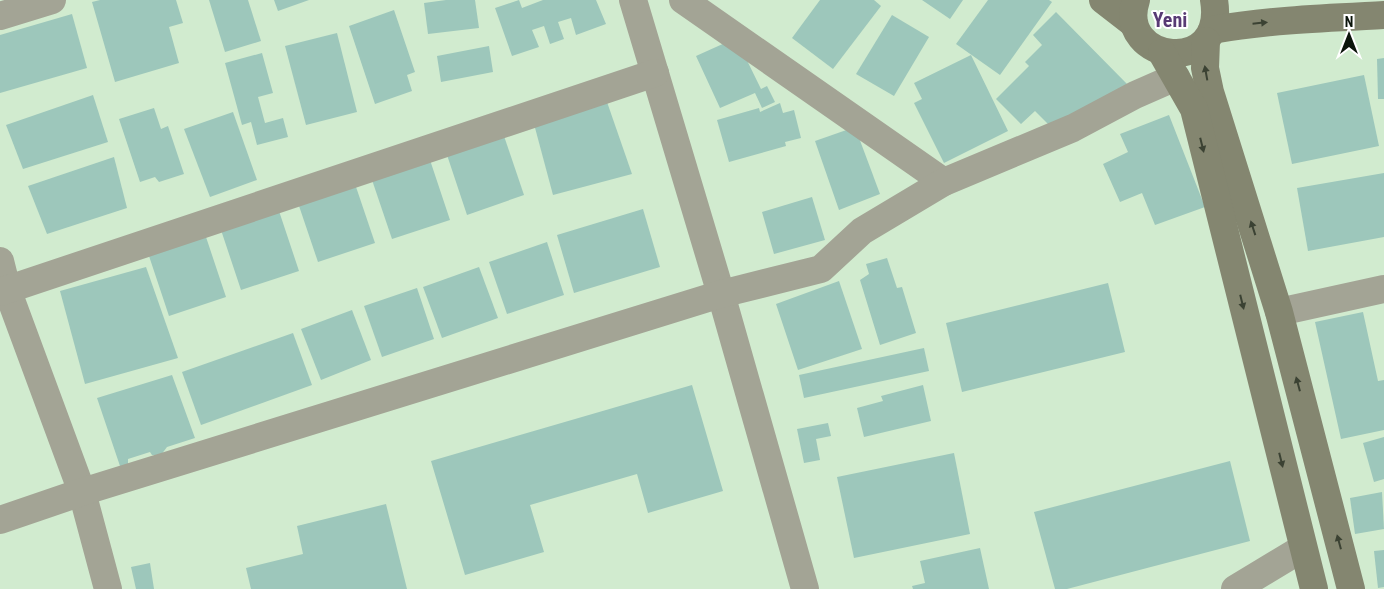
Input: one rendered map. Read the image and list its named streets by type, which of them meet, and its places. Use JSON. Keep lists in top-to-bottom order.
{
  "districts": ["Yeni"],
  "north": "top"
}
